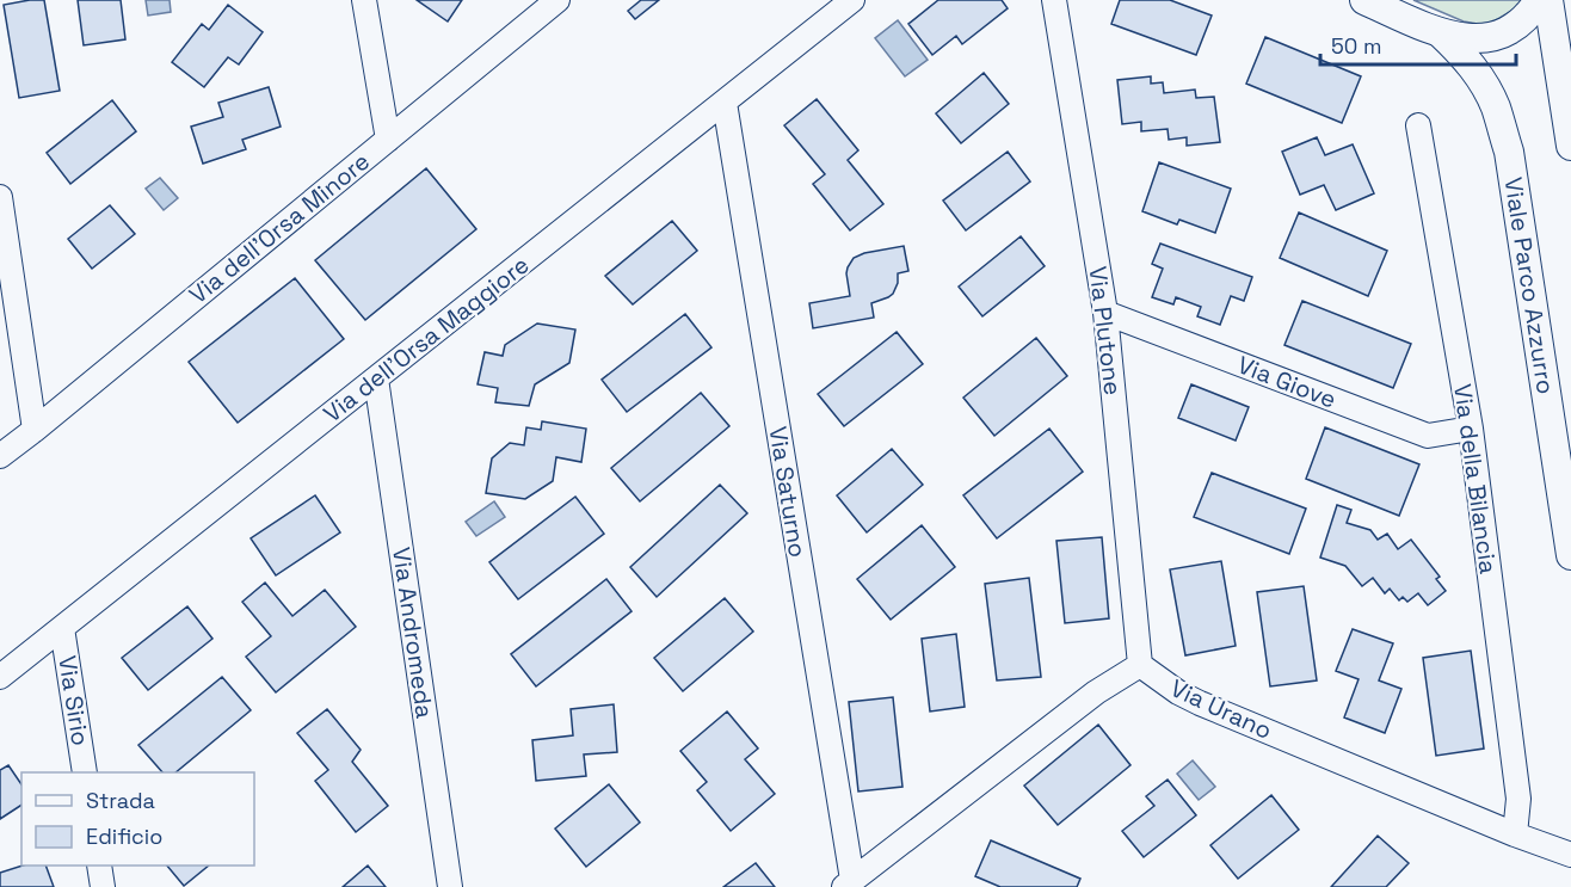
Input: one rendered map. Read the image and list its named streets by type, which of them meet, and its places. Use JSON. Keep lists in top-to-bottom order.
{
  "streets": {
    "street": [
      "Via dell'Orsa Minore",
      "Viale Parco Azzurro",
      "Via Plutone",
      "Via dell'Orsa Maggiore",
      "Via Giove",
      "Via della Bilancia",
      "Via Saturno",
      "Via Andromeda",
      "Via Sirio",
      "Via Urano"
    ]
  },
  "crossings": [
    ["Via Plutone", "Via Giove"],
    ["Via Plutone", "Via Urano"],
    ["Via dell'Orsa Maggiore", "Via Saturno"],
    ["Via dell'Orsa Maggiore", "Via Andromeda"],
    ["Via dell'Orsa Maggiore", "Via Sirio"],
    ["Via Giove", "Via della Bilancia"],
    ["Via della Bilancia", "Via Urano"]
  ],
  "legend": ["Strada", "Edificio"],
  "scale_bar": "50 m"
}
